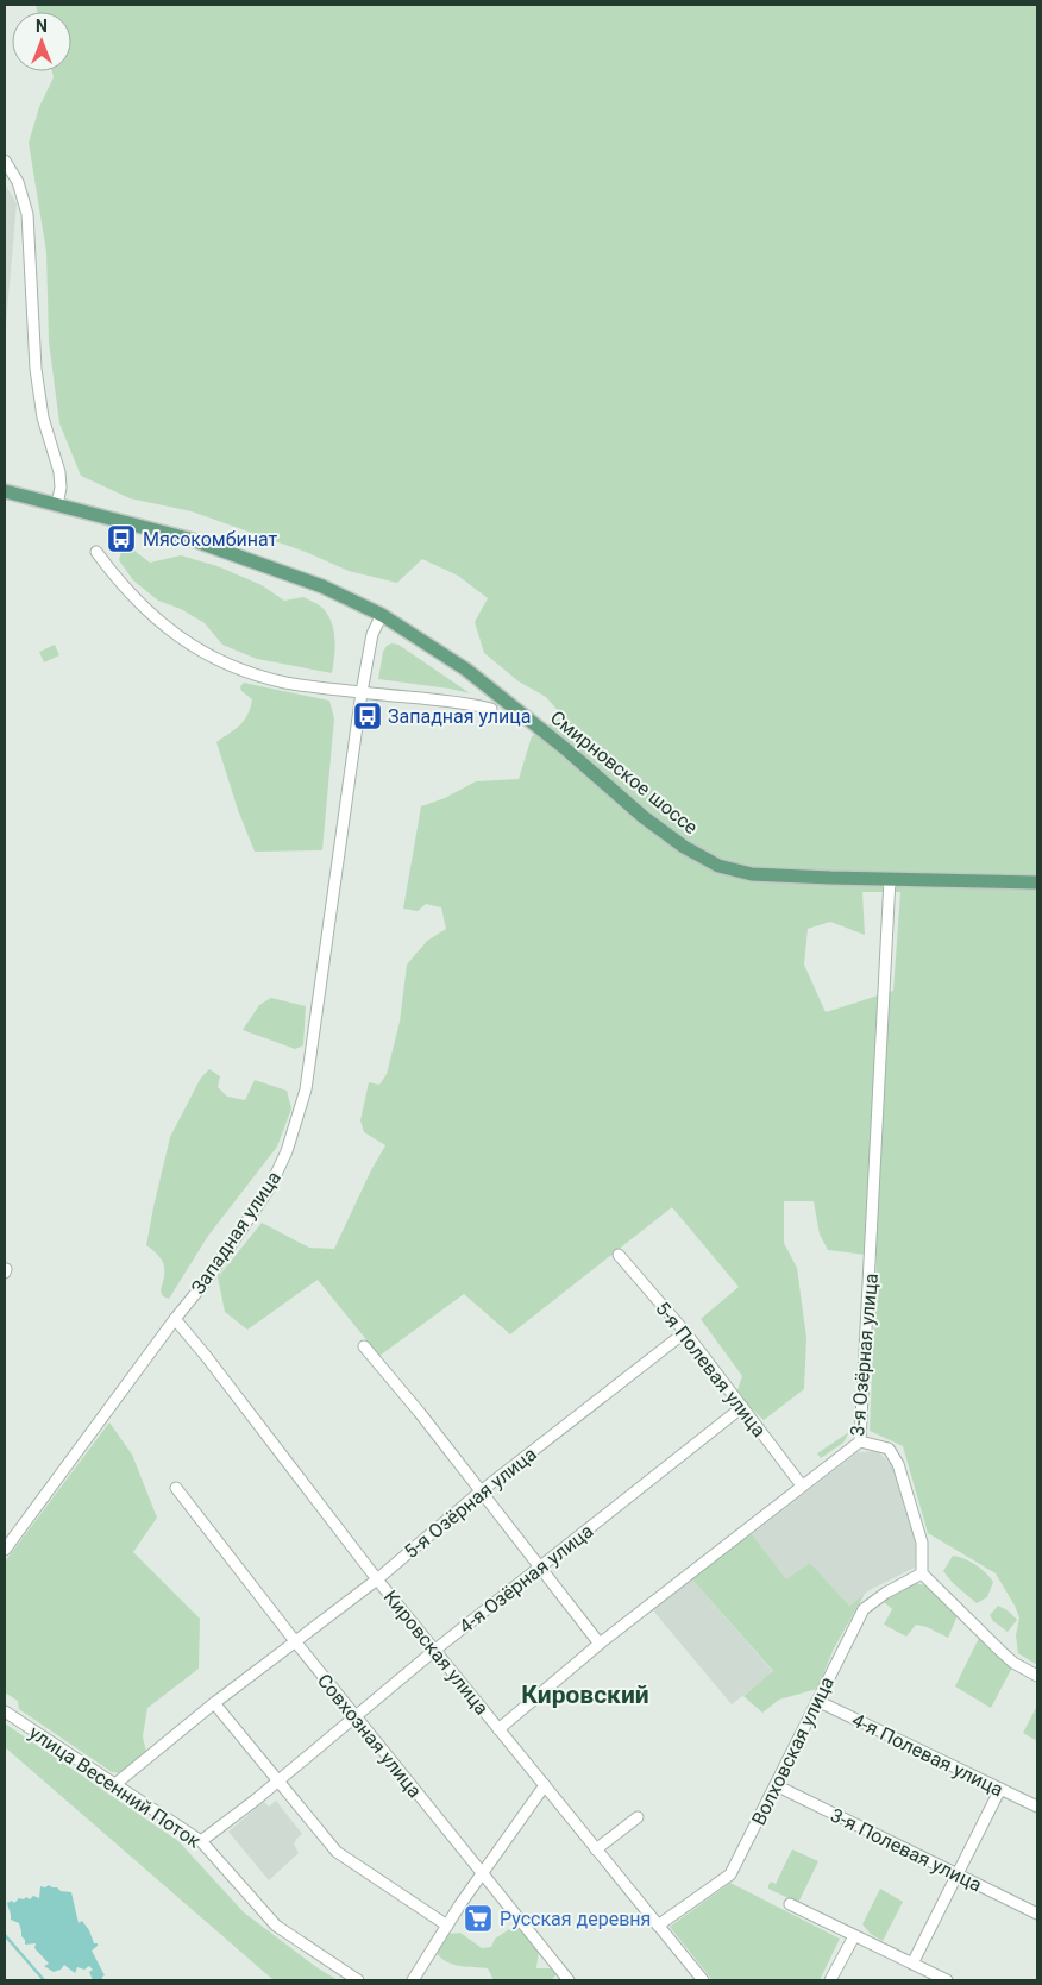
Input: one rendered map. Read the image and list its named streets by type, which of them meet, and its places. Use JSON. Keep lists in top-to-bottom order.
{
  "streets": {
    "main road": ["Смирновское шоссе"],
    "street": [
      "Западная улица",
      "3-я Озёрная улица",
      "5-я Полевая улица",
      "5-я Озёрная улица",
      "4-я Озёрная улица",
      "Кировская улица",
      "Совхозная улица",
      "Волховская улица",
      "4-я Полевая улица",
      "улица Весенний Поток",
      "3-я Полевая улица"
    ]
  },
  "crossings": [
    ["Смирновское шоссе", "Западная улица"],
    ["Смирновское шоссе", "3-я Озёрная улица"],
    ["Западная улица", "Кировская улица"],
    ["3-я Озёрная улица", "5-я Полевая улица"],
    ["3-я Озёрная улица", "Кировская улица"],
    ["5-я Полевая улица", "5-я Озёрная улица"],
    ["5-я Полевая улица", "4-я Озёрная улица"],
    ["5-я Озёрная улица", "Кировская улица"],
    ["5-я Озёрная улица", "Совхозная улица"],
    ["5-я Озёрная улица", "улица Весенний Поток"],
    ["4-я Озёрная улица", "Кировская улица"],
    ["4-я Озёрная улица", "Совхозная улица"],
    ["4-я Озёрная улица", "улица Весенний Поток"],
    ["Кировская улица", "Волховская улица"],
    ["Волховская улица", "4-я Полевая улица"],
    ["Волховская улица", "3-я Полевая улица"]
  ],
  "districts": ["Кировский"],
  "places": {
    "bus stop": ["Мясокомбинат", "Западная улица"],
    "supermarket": ["Русская деревня"]
  },
  "north": "top"
}
